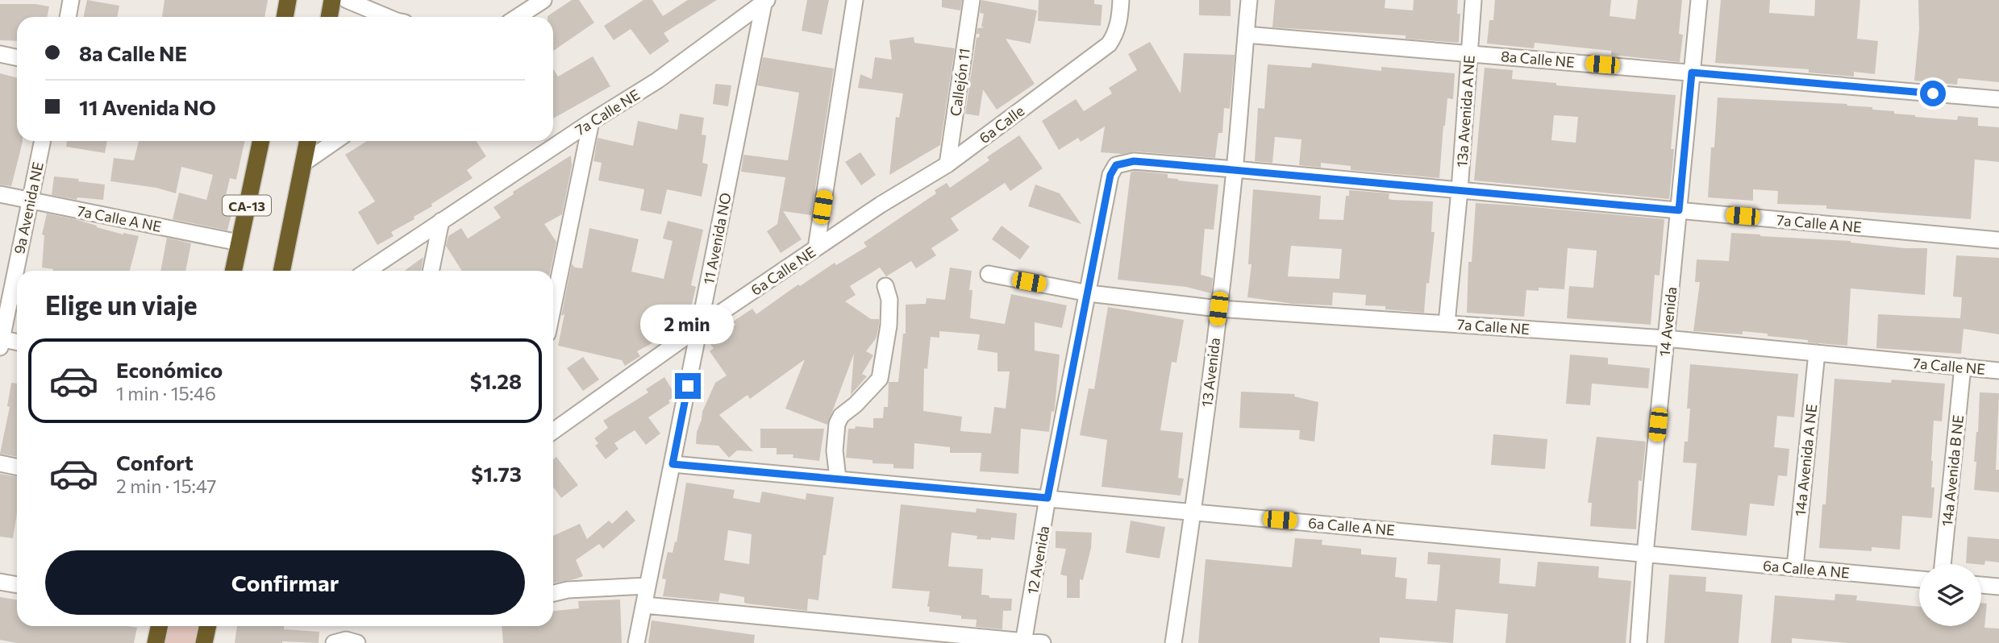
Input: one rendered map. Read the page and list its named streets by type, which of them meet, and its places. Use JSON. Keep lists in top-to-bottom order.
{
  "streets": {
    "highway": ["CA-13"],
    "street": [
      "8a Calle NE",
      "Callejón 11",
      "13a Avenida A NE",
      "7a Calle NE",
      "6a Calle",
      "9a Avenida NE",
      "7a Calle A NE",
      "11 Avenida NO",
      "6a Calle NE",
      "14 Avenida",
      "13 Avenida",
      "14a Avenida A NE",
      "14a Avenida B NE",
      "6a Calle A NE",
      "12 Avenida"
    ]
  },
  "crossings": [
    ["8a Calle NE", "13a Avenida A NE"],
    ["8a Calle NE", "14 Avenida"],
    ["8a Calle NE", "13 Avenida"],
    ["Callejón 11", "6a Calle"],
    ["13a Avenida A NE", "7a Calle NE"],
    ["13a Avenida A NE", "7a Calle A NE"],
    ["7a Calle NE", "11 Avenida NO"],
    ["7a Calle NE", "14 Avenida"],
    ["7a Calle NE", "13 Avenida"],
    ["7a Calle NE", "14a Avenida A NE"],
    ["7a Calle NE", "14a Avenida B NE"],
    ["7a Calle NE", "12 Avenida"],
    ["6a Calle", "6a Calle NE"],
    ["CA-13", "7a Calle A NE"],
    ["9a Avenida NE", "7a Calle A NE"],
    ["7a Calle A NE", "14 Avenida"],
    ["7a Calle A NE", "13 Avenida"],
    ["7a Calle A NE", "12 Avenida"],
    ["11 Avenida NO", "6a Calle NE"],
    ["11 Avenida NO", "6a Calle A NE"],
    ["14 Avenida", "6a Calle A NE"],
    ["13 Avenida", "6a Calle A NE"],
    ["13 Avenida", "12 Avenida"],
    ["14a Avenida A NE", "6a Calle A NE"],
    ["6a Calle A NE", "12 Avenida"]
  ],
  "page": {
    "banner": ["8a Calle NE", "11 Avenida NO"],
    "heading": "Elige un viaje",
    "bubble": "2 min",
    "list": [
      {
        "name": "Económico",
        "note": "1 min · 15:46",
        "value": "$1.28"
      },
      {
        "name": "Confort",
        "note": "2 min · 15:47",
        "value": "$1.73"
      }
    ],
    "buttons": "Confirmar"
  }
}
